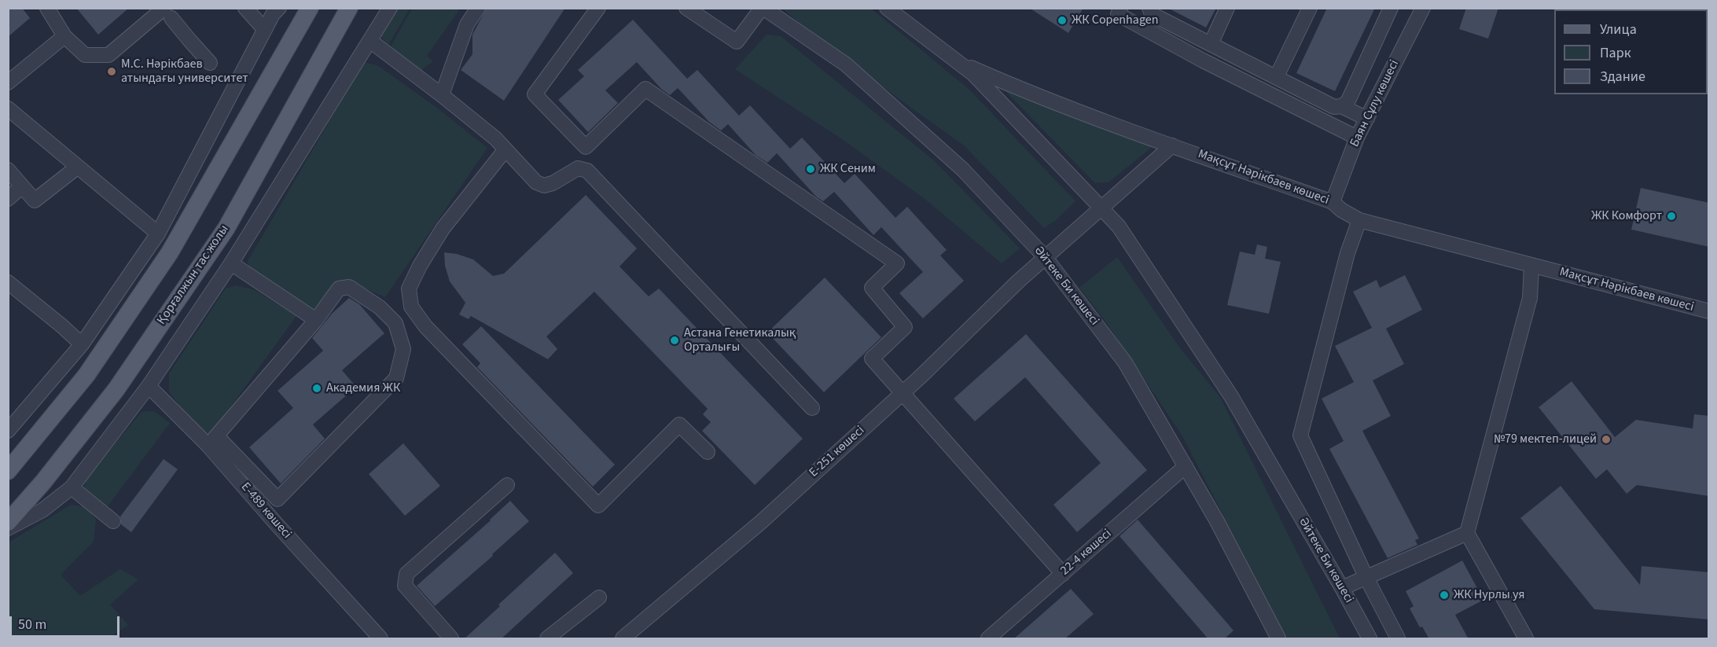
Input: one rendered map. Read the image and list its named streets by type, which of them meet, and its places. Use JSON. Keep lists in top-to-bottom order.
{
  "streets": {
    "main road": ["Қорғалжын тас жолы"],
    "street": [
      "Баян Сұлу көшесі",
      "Мақсұт Нәрікбаев көшесі",
      "Әйтеке Би көшесі",
      "Е-251 көшесі",
      "Е-489 көшесі",
      "22-4 көшесі"
    ]
  },
  "crossings": [
    ["Баян Сұлу көшесі", "Мақсұт Нәрікбаев көшесі"],
    ["Мақсұт Нәрікбаев көшесі", "Әйтеке Би көшесі"],
    ["Мақсұт Нәрікбаев көшесі", "Е-251 көшесі"],
    ["Әйтеке Би көшесі", "Е-251 көшесі"],
    ["Әйтеке Би көшесі", "22-4 көшесі"]
  ],
  "places": [
    "ЖК Copenhagen",
    "М.С. Нәрікбаев атындағы университет",
    "ЖК Сеним",
    "ЖК Комфорт",
    "Астана Генетикалық Орталығы",
    "Академия ЖК",
    "№79 мектеп-лицей",
    "ЖК Нурлы уя"
  ],
  "legend": ["Улица", "Парк", "Здание"],
  "scale_bar": "50 m"
}
